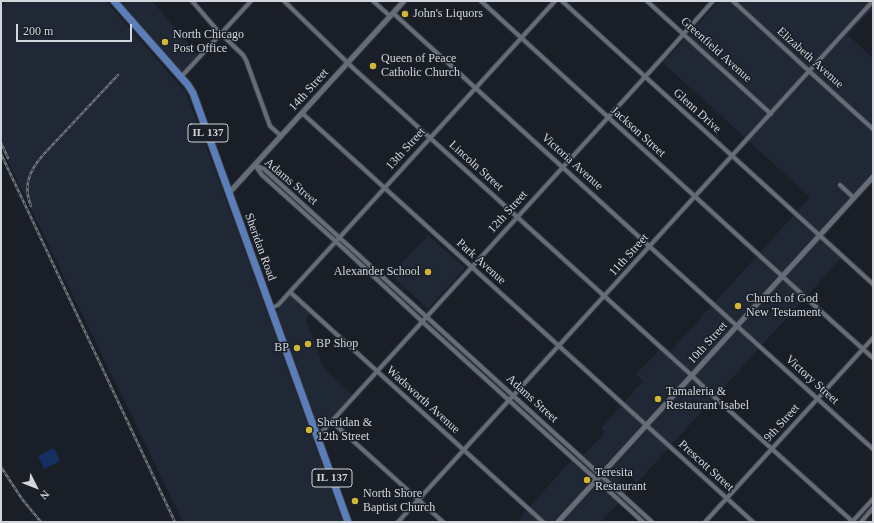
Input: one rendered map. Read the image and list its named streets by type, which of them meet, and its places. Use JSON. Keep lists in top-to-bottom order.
{
  "streets": {
    "highway": ["IL 137", "Sheridan Road"],
    "street": [
      "Greenfield Avenue",
      "Elizabeth Avenue",
      "14th Street",
      "Glenn Drive",
      "Jackson Street",
      "13th Street",
      "Victoria Avenue",
      "Lincoln Street",
      "Adams Street",
      "12th Street",
      "11th Street",
      "Park Avenue",
      "10th Street",
      "Victory Street",
      "Wadsworth Avenue",
      "9th Street",
      "Prescott Street"
    ]
  },
  "crossings": [
    ["Greenfield Avenue", "12th Street"],
    ["Greenfield Avenue", "11th Street"],
    ["Elizabeth Avenue", "11th Street"],
    ["14th Street", "Victoria Avenue"],
    ["14th Street", "Lincoln Street"],
    ["14th Street", "Adams Street"],
    ["14th Street", "Sheridan Road"],
    ["14th Street", "Park Avenue"],
    ["Glenn Drive", "12th Street"],
    ["Glenn Drive", "11th Street"],
    ["Glenn Drive", "10th Street"],
    ["Jackson Street", "13th Street"],
    ["Jackson Street", "12th Street"],
    ["Jackson Street", "11th Street"],
    ["Jackson Street", "10th Street"],
    ["Jackson Street", "9th Street"],
    ["13th Street", "Victoria Avenue"],
    ["13th Street", "Lincoln Street"],
    ["13th Street", "Adams Street"],
    ["13th Street", "Sheridan Road"],
    ["13th Street", "Park Avenue"],
    ["13th Street", "Wadsworth Avenue"],
    ["Victoria Avenue", "12th Street"],
    ["Victoria Avenue", "11th Street"],
    ["Victoria Avenue", "10th Street"],
    ["Victoria Avenue", "Victory Street"],
    ["Lincoln Street", "12th Street"],
    ["Lincoln Street", "11th Street"],
    ["Lincoln Street", "10th Street"],
    ["Lincoln Street", "9th Street"],
    ["Adams Street", "12th Street"],
    ["Adams Street", "11th Street"],
    ["Adams Street", "10th Street"],
    ["12th Street", "Sheridan Road"],
    ["12th Street", "Park Avenue"],
    ["12th Street", "Wadsworth Avenue"],
    ["11th Street", "Park Avenue"],
    ["11th Street", "Wadsworth Avenue"],
    ["Park Avenue", "10th Street"],
    ["Park Avenue", "Prescott Street"],
    ["10th Street", "Victory Street"],
    ["10th Street", "Prescott Street"],
    ["Victory Street", "9th Street"],
    ["9th Street", "Prescott Street"]
  ],
  "places": [
    "John's Liquors",
    "North Chicago Post Office",
    "Queen of Peace Catholic Church",
    "Alexander School",
    "Church of God New Testament",
    "BP Shop",
    "BP",
    "Tamaleria & Restaurant Isabel",
    "Sheridan & 12th Street",
    "Teresita Restaurant",
    "North Shore Baptist Church"
  ],
  "scale_bar": "200 m",
  "north": "bottom right"
}
